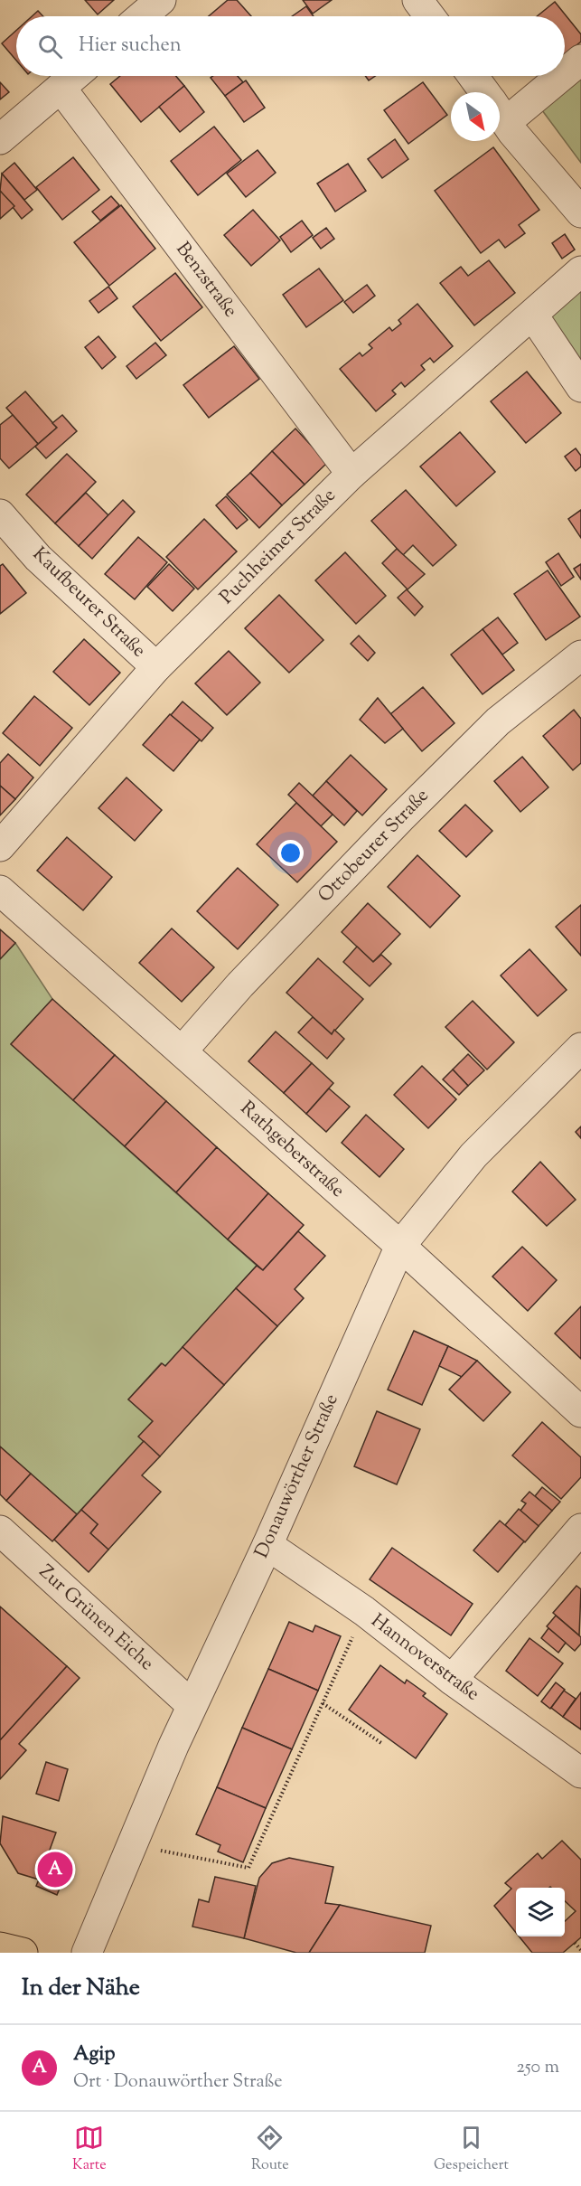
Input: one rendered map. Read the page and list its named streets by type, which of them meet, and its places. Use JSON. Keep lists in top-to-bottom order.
{
  "streets": {
    "street": [
      "Benzstraße",
      "Puchheimer Straße",
      "Kaufbeurer Straße",
      "Ottobeurer Straße",
      "Rathgeberstraße",
      "Donauwörther Straße",
      "Zur Grünen Eiche",
      "Hannoverstraße"
    ]
  },
  "crossings": [
    ["Benzstraße", "Puchheimer Straße"],
    ["Puchheimer Straße", "Kaufbeurer Straße"],
    ["Ottobeurer Straße", "Rathgeberstraße"],
    ["Rathgeberstraße", "Donauwörther Straße"],
    ["Donauwörther Straße", "Zur Grünen Eiche"],
    ["Donauwörther Straße", "Hannoverstraße"]
  ],
  "north": "bottom right",
  "page": {
    "search": "Hier suchen",
    "pins": "A",
    "heading": "In der Nähe",
    "list": [
      {
        "mark": "A",
        "name": "Agip",
        "note": "Ort · Donauwörther Straße",
        "value": "250 m"
      }
    ],
    "nav": ["Karte", "Route", "Gespeichert"]
  }
}
